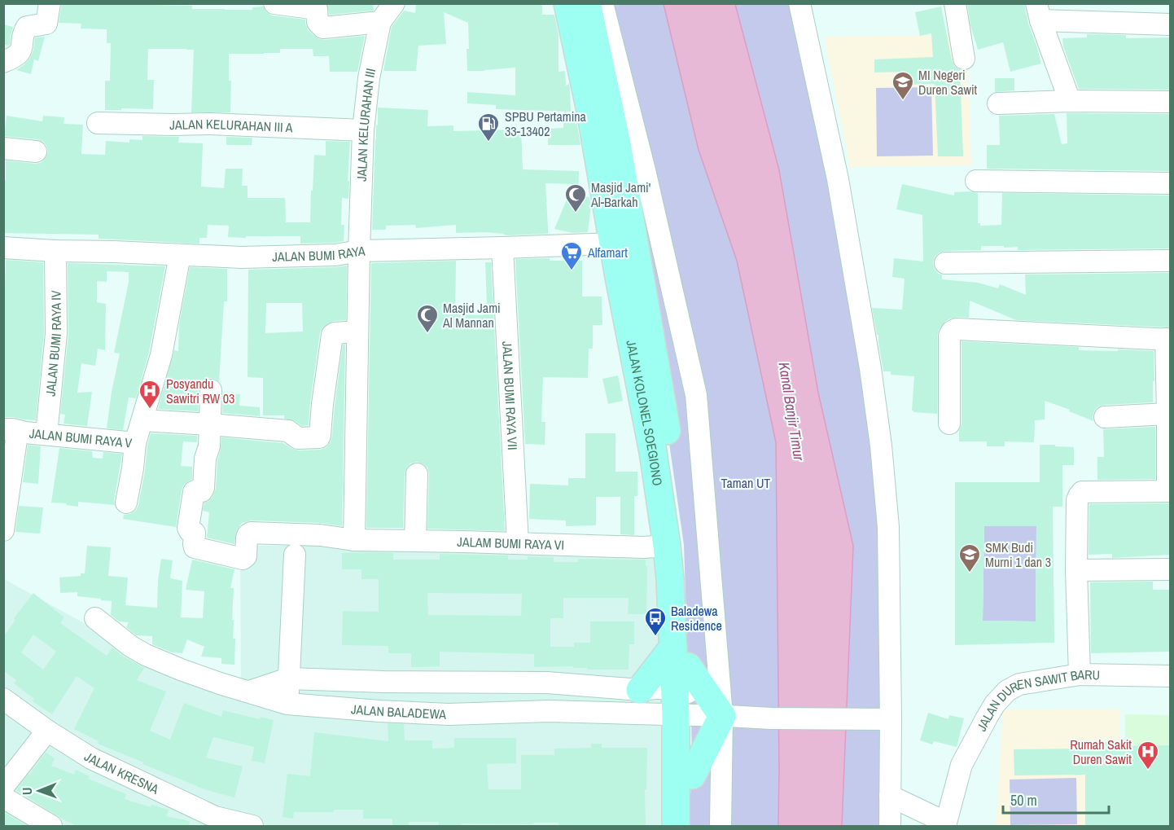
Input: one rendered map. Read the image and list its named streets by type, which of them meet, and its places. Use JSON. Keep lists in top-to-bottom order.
{
  "streets": {
    "main road": ["JALAN KOLONEL SOEGIONO"],
    "street": [
      "JALAN KELURAHAN III",
      "JALAN KELURAHAN III A",
      "JALAN BUMI RAYA",
      "JALAN BUMI RAYA IV",
      "JALAN BUMI RAYA VII",
      "JALAN BUMI RAYA V",
      "JALAM BUMI RAYA VI",
      "JALAN DUREN SAWIT BARU",
      "JALAN BALADEWA",
      "JALAN KRESNA"
    ]
  },
  "crossings": [
    ["JALAN KELURAHAN III", "JALAN KELURAHAN III A"],
    ["JALAN KELURAHAN III", "JALAN BUMI RAYA"],
    ["JALAN BUMI RAYA", "JALAN BUMI RAYA IV"],
    ["JALAN BUMI RAYA", "JALAN BUMI RAYA VII"],
    ["JALAN BUMI RAYA", "JALAN KOLONEL SOEGIONO"],
    ["JALAN BUMI RAYA", "JALAN BUMI RAYA V"],
    ["JALAN BUMI RAYA IV", "JALAN BUMI RAYA V"],
    ["JALAN BUMI RAYA VII", "JALAM BUMI RAYA VI"],
    ["JALAN KOLONEL SOEGIONO", "JALAM BUMI RAYA VI"],
    ["JALAN KOLONEL SOEGIONO", "JALAN BALADEWA"]
  ],
  "water": ["Kanal Banjir Timur"],
  "parks": ["Taman UT"],
  "places": {
    "school or university": ["MI Negeri Duren Sawit", "SMK Budi Murni 1 dan 3"],
    "fuel station": ["SPBU Pertamina 33-13402"],
    "mosque": ["Masjid Jami' Al-Barkah", "Masjid Jami Al Mannan"],
    "supermarket": ["Alfamart"],
    "hospital": ["Posyandu Sawitri RW 03", "Rumah Sakit Duren Sawit"],
    "bus stop": ["Baladewa Residence"]
  },
  "scale_bar": "50 m",
  "north": "left"
}
